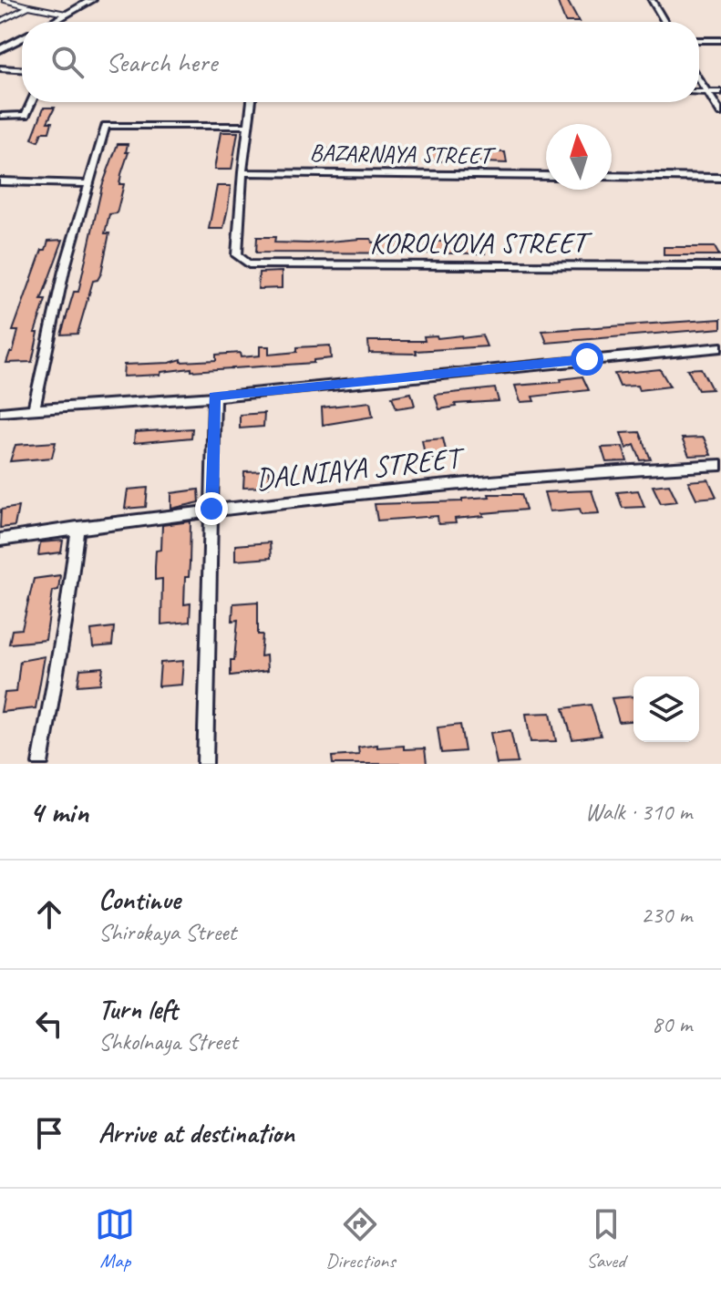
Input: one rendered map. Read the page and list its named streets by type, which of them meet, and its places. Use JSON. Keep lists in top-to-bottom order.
{
  "streets": {
    "street": ["BAZARNAYA STREET", "DALNIAYA STREET"]
  },
  "north": "top",
  "page": {
    "search": "Search here",
    "heading": ["4 min", "Walk · 310 m"],
    "list": [
      ["Continue", "Shirokaya Street", "230 m"],
      ["Turn left", "Shkolnaya Street", "80 m"],
      "Arrive at destination"
    ],
    "nav": ["Map", "Directions", "Saved"]
  }
}
